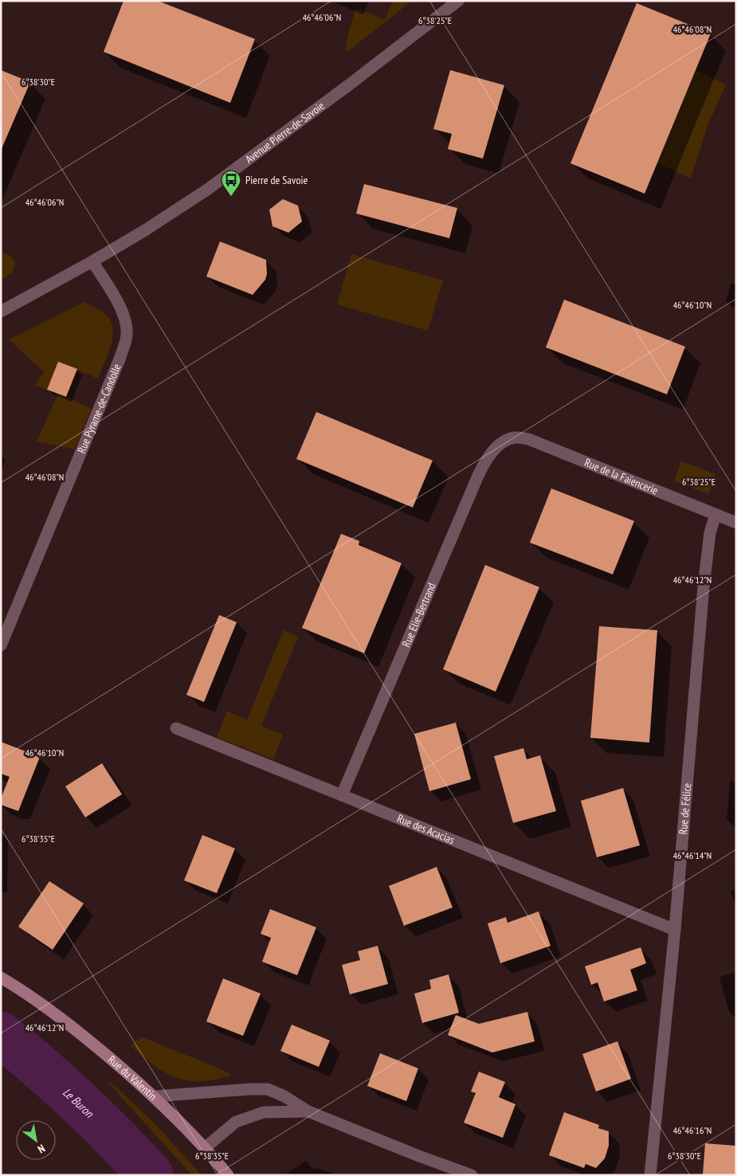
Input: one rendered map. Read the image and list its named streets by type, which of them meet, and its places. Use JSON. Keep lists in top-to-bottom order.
{
  "streets": {
    "main road": ["Rue du Valentin"],
    "street": [
      "Avenue Pierre-de-Savoie",
      "Rue Pyrame-de-Candolle",
      "Rue de la Faïencerie",
      "Rue Elie-Bertrand",
      "Rue de Félice",
      "Rue des Acacias"
    ]
  },
  "crossings": [
    ["Avenue Pierre-de-Savoie", "Rue Pyrame-de-Candolle"],
    ["Rue de la Faïencerie", "Rue Elie-Bertrand"],
    ["Rue de la Faïencerie", "Rue de Félice"],
    ["Rue Elie-Bertrand", "Rue des Acacias"],
    ["Rue de Félice", "Rue des Acacias"]
  ],
  "water": ["Le Buron"],
  "places": {
    "bus stop": ["Pierre de Savoie"]
  },
  "north": "bottom right",
  "coordinates": [
    "46°46'06\"N",
    "6°38'25\"E",
    "46°46'08\"N",
    "6°38'30\"E",
    "46°46'10\"N",
    "46°46'12\"N",
    "6°38'35\"E",
    "46°46'14\"N",
    "46°46'16\"N"
  ]
}
